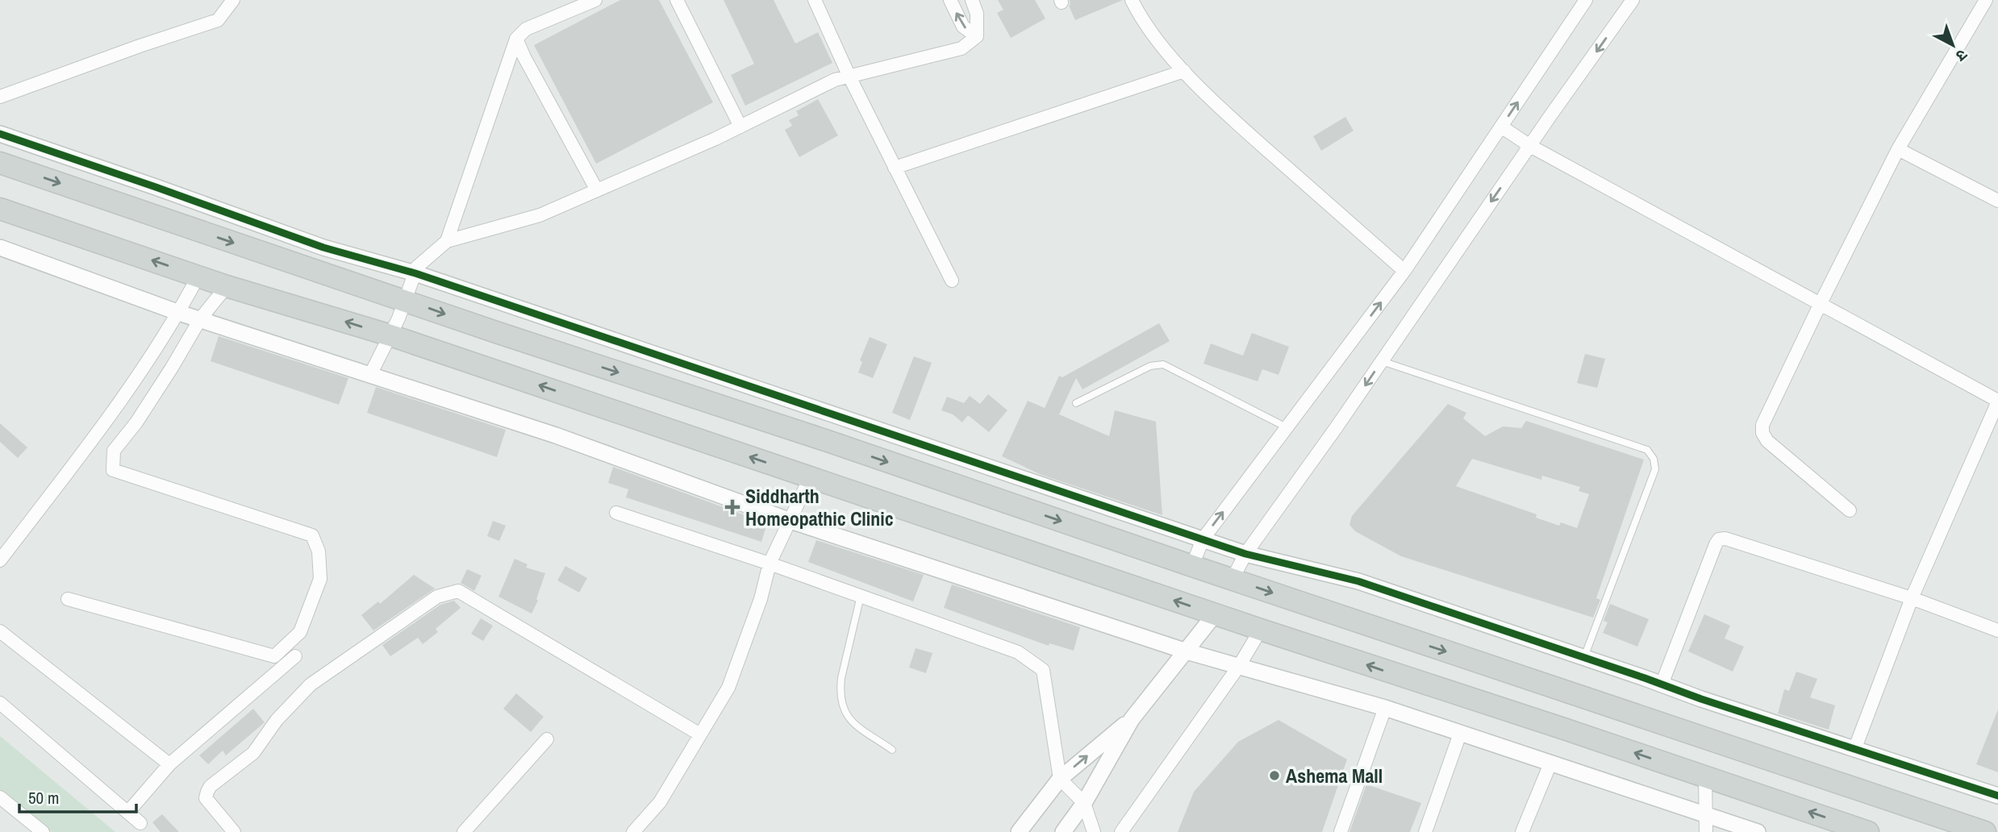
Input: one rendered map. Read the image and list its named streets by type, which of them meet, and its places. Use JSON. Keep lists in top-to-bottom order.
{
  "places": {
    "health": ["Siddharth Homeopathic Clinic"],
    "other": ["Ashema Mall"]
  },
  "scale_bar": "50 m",
  "north": "bottom right"
}
